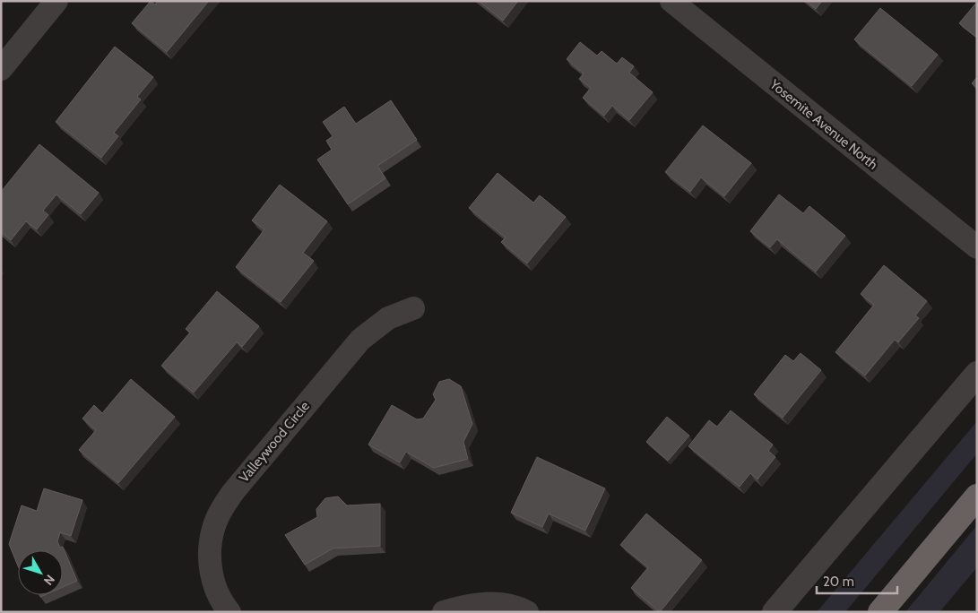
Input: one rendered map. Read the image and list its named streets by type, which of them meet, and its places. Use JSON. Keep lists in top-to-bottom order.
{
  "streets": {
    "street": ["Yosemite Avenue North", "Valleywood Circle"]
  },
  "scale_bar": "20 m",
  "north": "bottom right"
}
